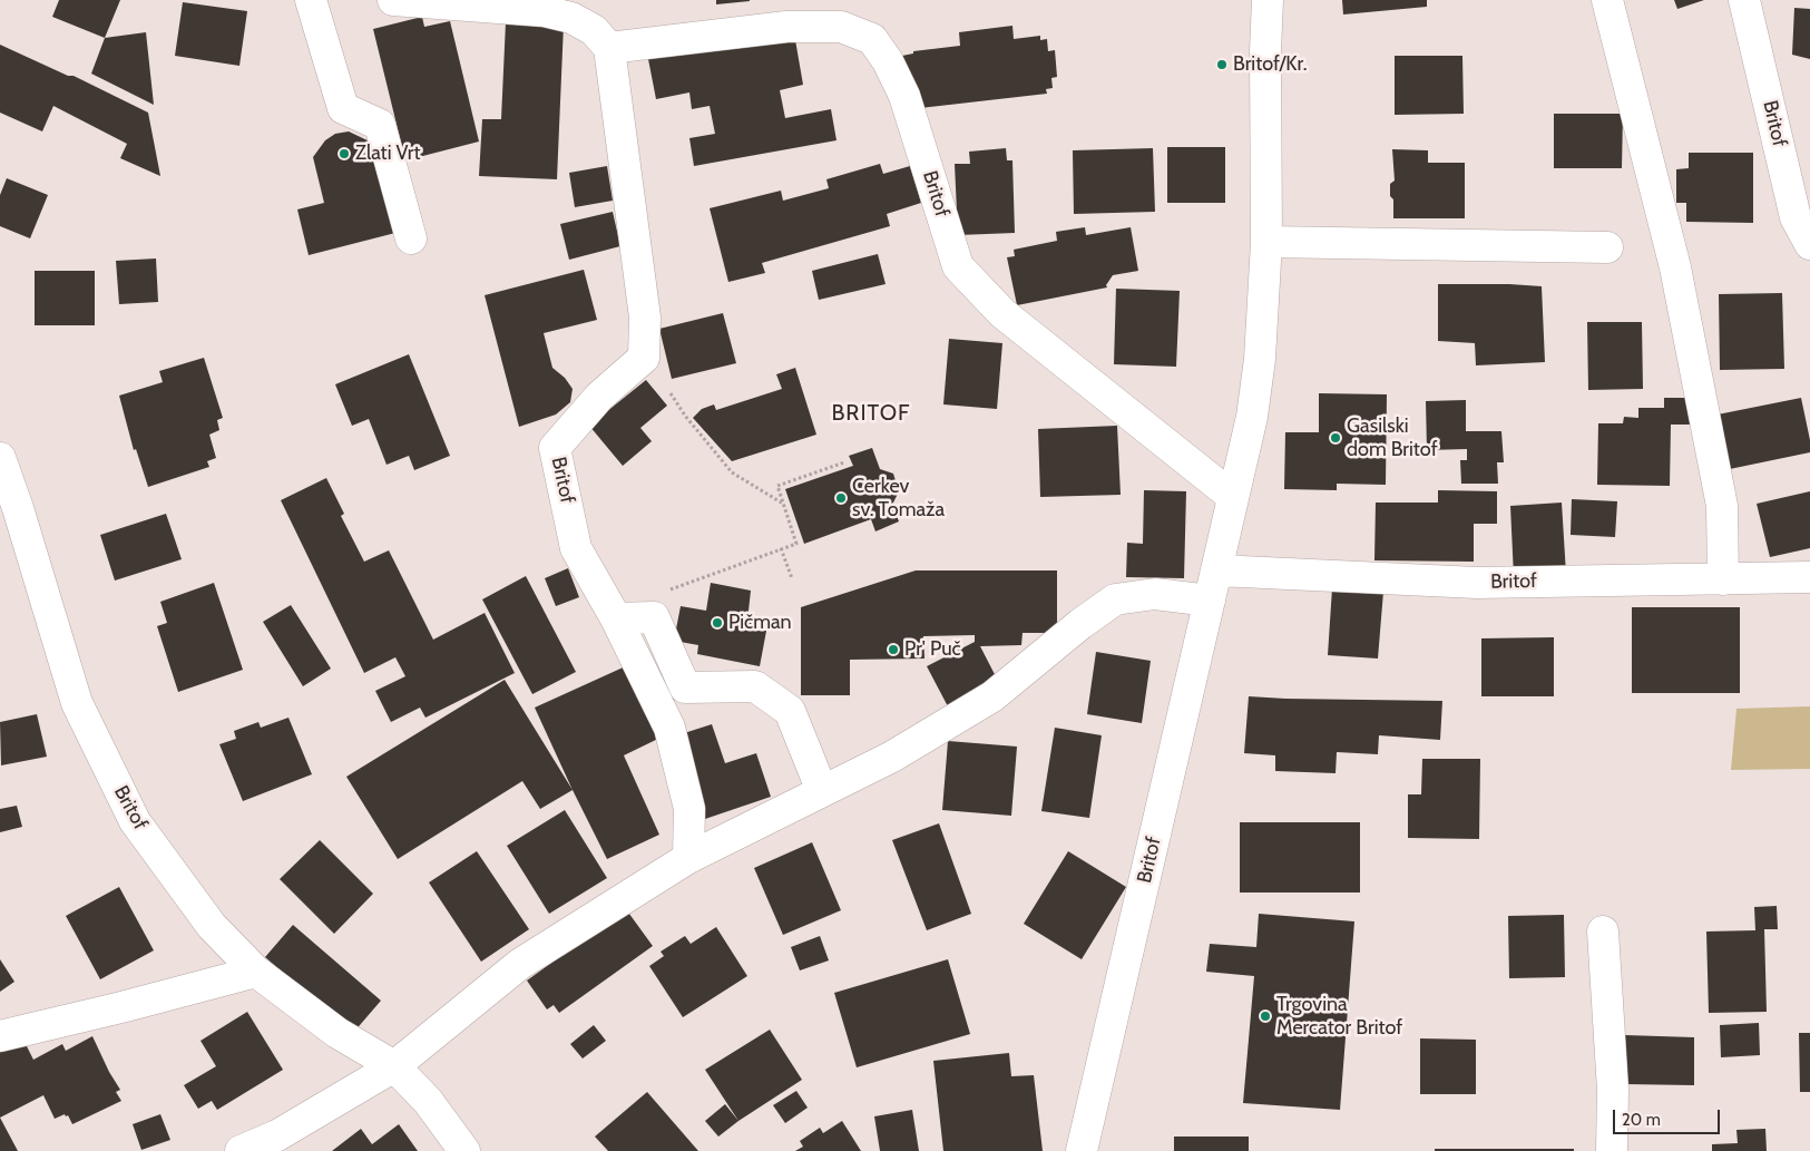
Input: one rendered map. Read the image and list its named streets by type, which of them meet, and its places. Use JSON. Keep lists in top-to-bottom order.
{
  "streets": {
    "street": ["Britof"]
  },
  "districts": ["BRITOF"],
  "places": [
    "Britof/Kr.",
    "Zlati Vrt",
    "Gasilski dom Britof",
    "Cerkev sv. Tomaža",
    "Pičman",
    "Pr' Puč",
    "Trgovina Mercator Britof"
  ],
  "scale_bar": "20 m"
}
